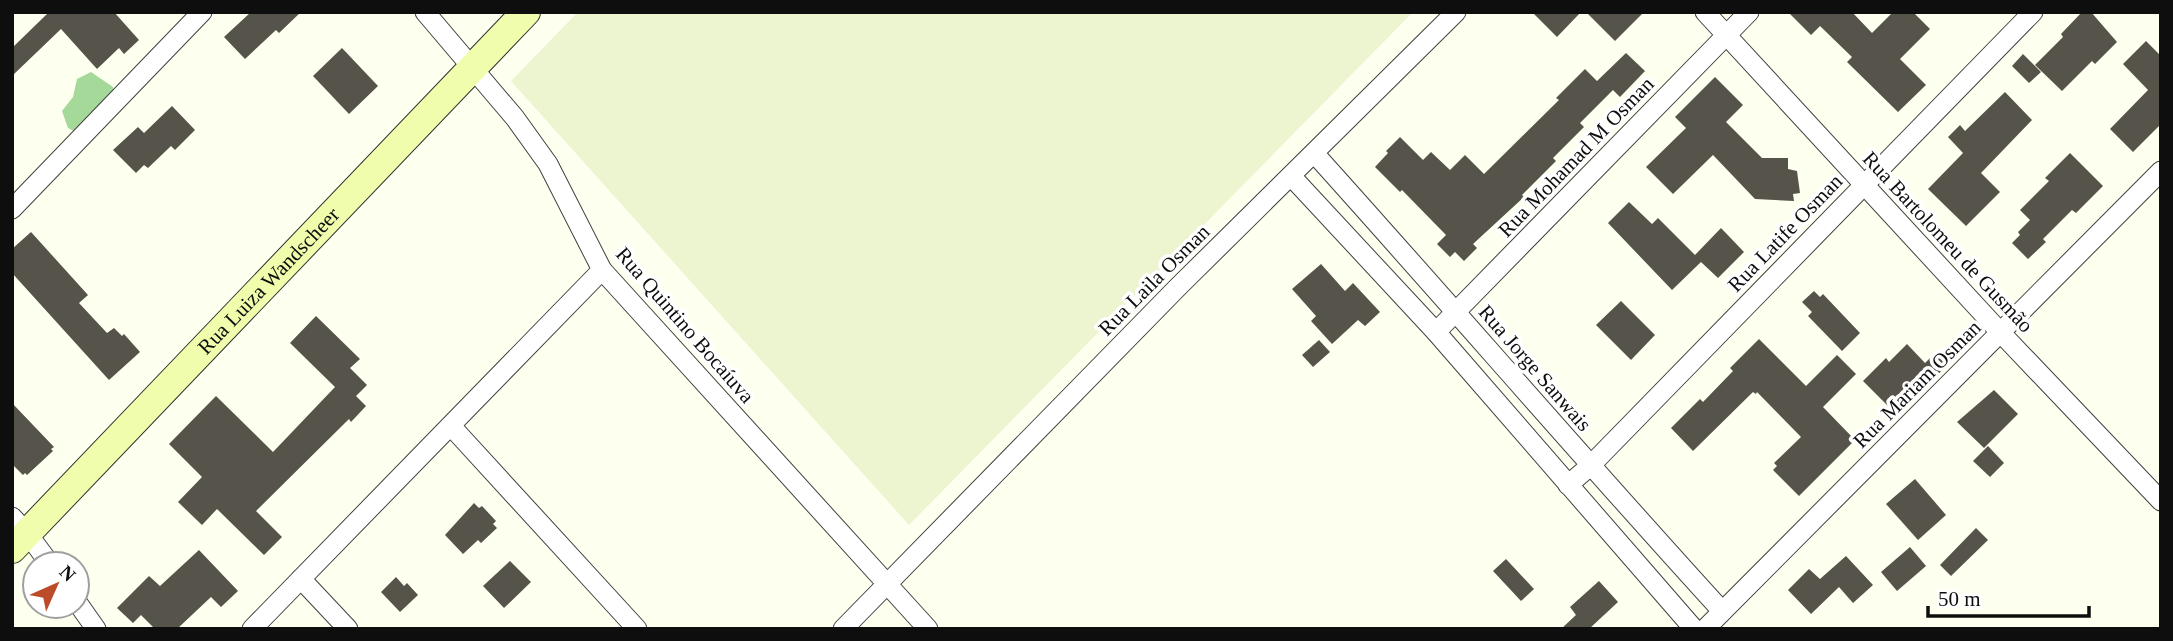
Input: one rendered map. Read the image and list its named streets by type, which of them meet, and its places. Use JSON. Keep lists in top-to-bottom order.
{
  "streets": {
    "main road": ["Rua Luiza Wandscheer"],
    "street": [
      "Rua Mohamad M Osman",
      "Rua Latife Osman",
      "Rua Bartolomeu de Gusmão",
      "Rua Laila Osman",
      "Rua Quintino Bocaíuva",
      "Rua Jorge Sanwais",
      "Rua Mariam Osman"
    ]
  },
  "crossings": [
    ["Rua Mohamad M Osman", "Rua Bartolomeu de Gusmão"],
    ["Rua Mohamad M Osman", "Rua Jorge Sanwais"],
    ["Rua Latife Osman", "Rua Bartolomeu de Gusmão"],
    ["Rua Latife Osman", "Rua Jorge Sanwais"],
    ["Rua Bartolomeu de Gusmão", "Rua Mariam Osman"],
    ["Rua Laila Osman", "Rua Quintino Bocaíuva"],
    ["Rua Laila Osman", "Rua Jorge Sanwais"],
    ["Rua Luiza Wandscheer", "Rua Quintino Bocaíuva"],
    ["Rua Jorge Sanwais", "Rua Mariam Osman"]
  ],
  "scale_bar": "50 m",
  "north": "top right"
}
